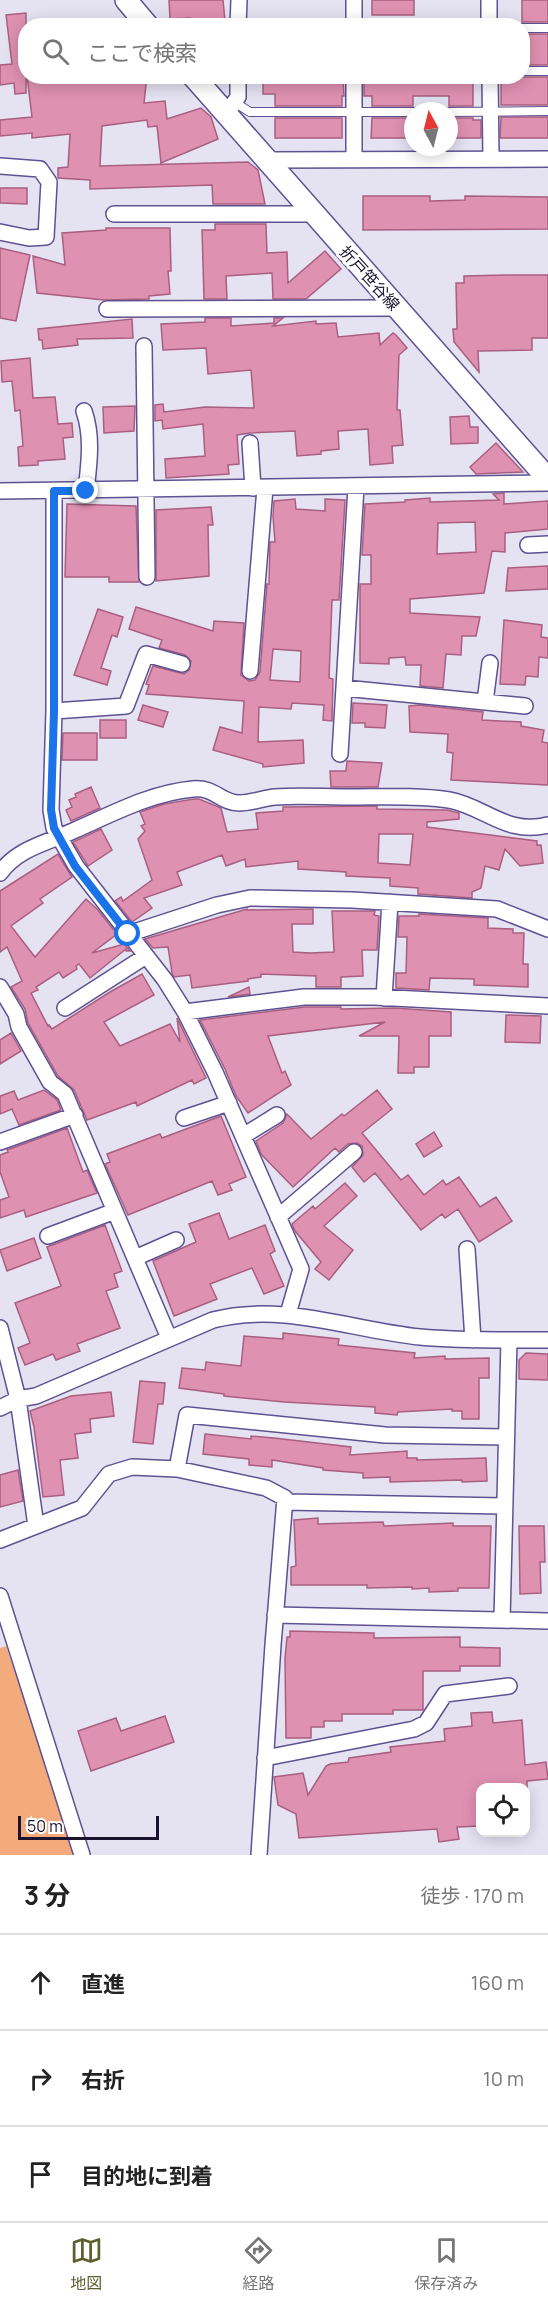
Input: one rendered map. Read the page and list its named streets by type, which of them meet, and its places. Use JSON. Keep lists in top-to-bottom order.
{
  "streets": {
    "main road": ["折戸笹谷線"]
  },
  "scale_bar": "50 m",
  "north": "top",
  "page": {
    "search": "ここで検索",
    "scale": "50 m",
    "heading": ["3 分", "徒歩 · 170 m"],
    "list": [
      ["直進", "160 m"],
      ["右折", "10 m"],
      "目的地に到着"
    ],
    "nav": ["地図", "経路", "保存済み"]
  }
}
